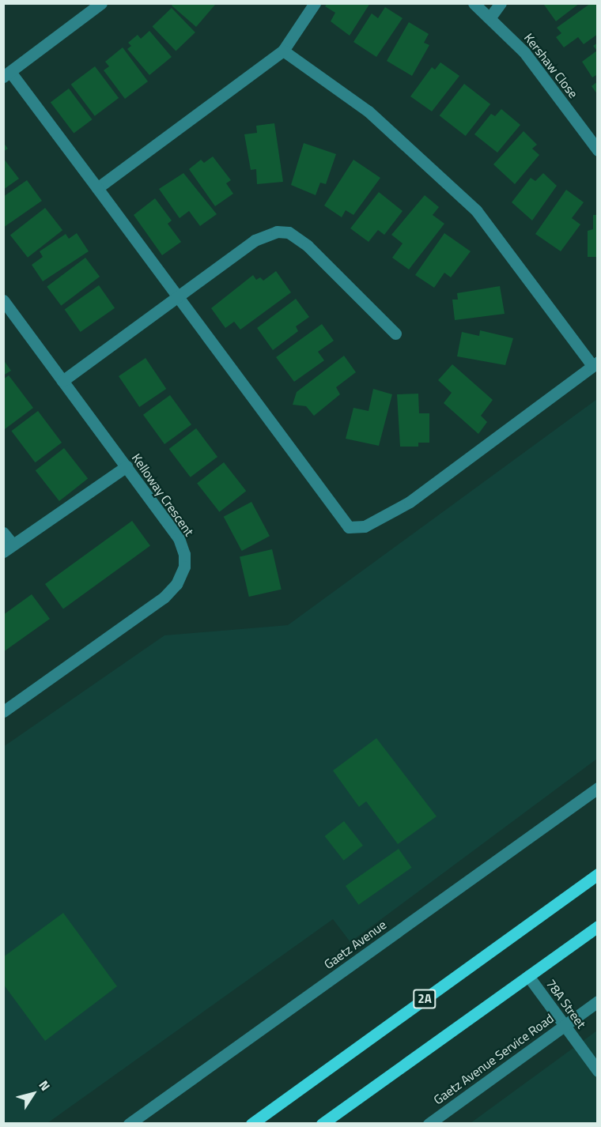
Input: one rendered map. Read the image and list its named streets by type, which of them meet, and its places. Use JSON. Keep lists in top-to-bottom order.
{
  "streets": {
    "main road": ["2A"],
    "street": [
      "Kershaw Close",
      "Kelloway Crescent",
      "Gaetz Avenue",
      "78A Street",
      "Gaetz Avenue Service Road"
    ]
  },
  "crossings": [
    ["78A Street", "Gaetz Avenue Service Road"]
  ],
  "north": "top right"
}
